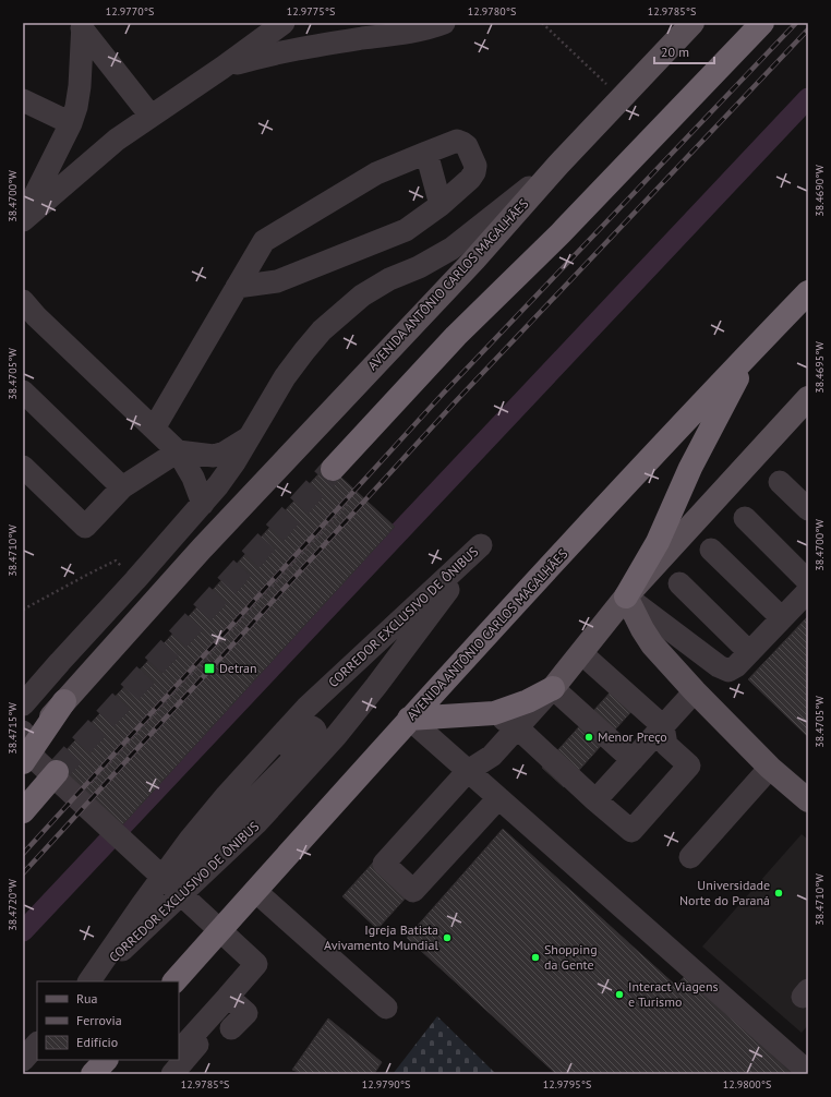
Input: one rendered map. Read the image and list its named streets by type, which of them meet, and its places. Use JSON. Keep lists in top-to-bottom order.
{
  "streets": {
    "highway": ["AVENIDA ANTÔNIO CARLOS MAGALHÃES"],
    "street": ["CORREDOR EXCLUSIVO DE ÔNIBUS"]
  },
  "places": {
    "transit": ["Detran"],
    "other": [
      "Menor Preço",
      "Universidade Norte do Paraná",
      "Igreja Batista Avivamento Mundial",
      "Shopping da Gente",
      "Interact Viagens e Turismo"
    ]
  },
  "legend": ["Rua", "Ferrovia", "Edifício"],
  "scale_bar": "20 m",
  "coordinates": [
    "12.9770°S",
    "12.9775°S",
    "12.9780°S",
    "12.9785°S",
    "38.4690°W",
    "38.4700°W",
    "38.4695°W",
    "38.4705°W",
    "38.4710°W",
    "38.4715°W",
    "38.4720°W",
    "12.9790°S",
    "12.9795°S",
    "12.9800°S"
  ]
}
